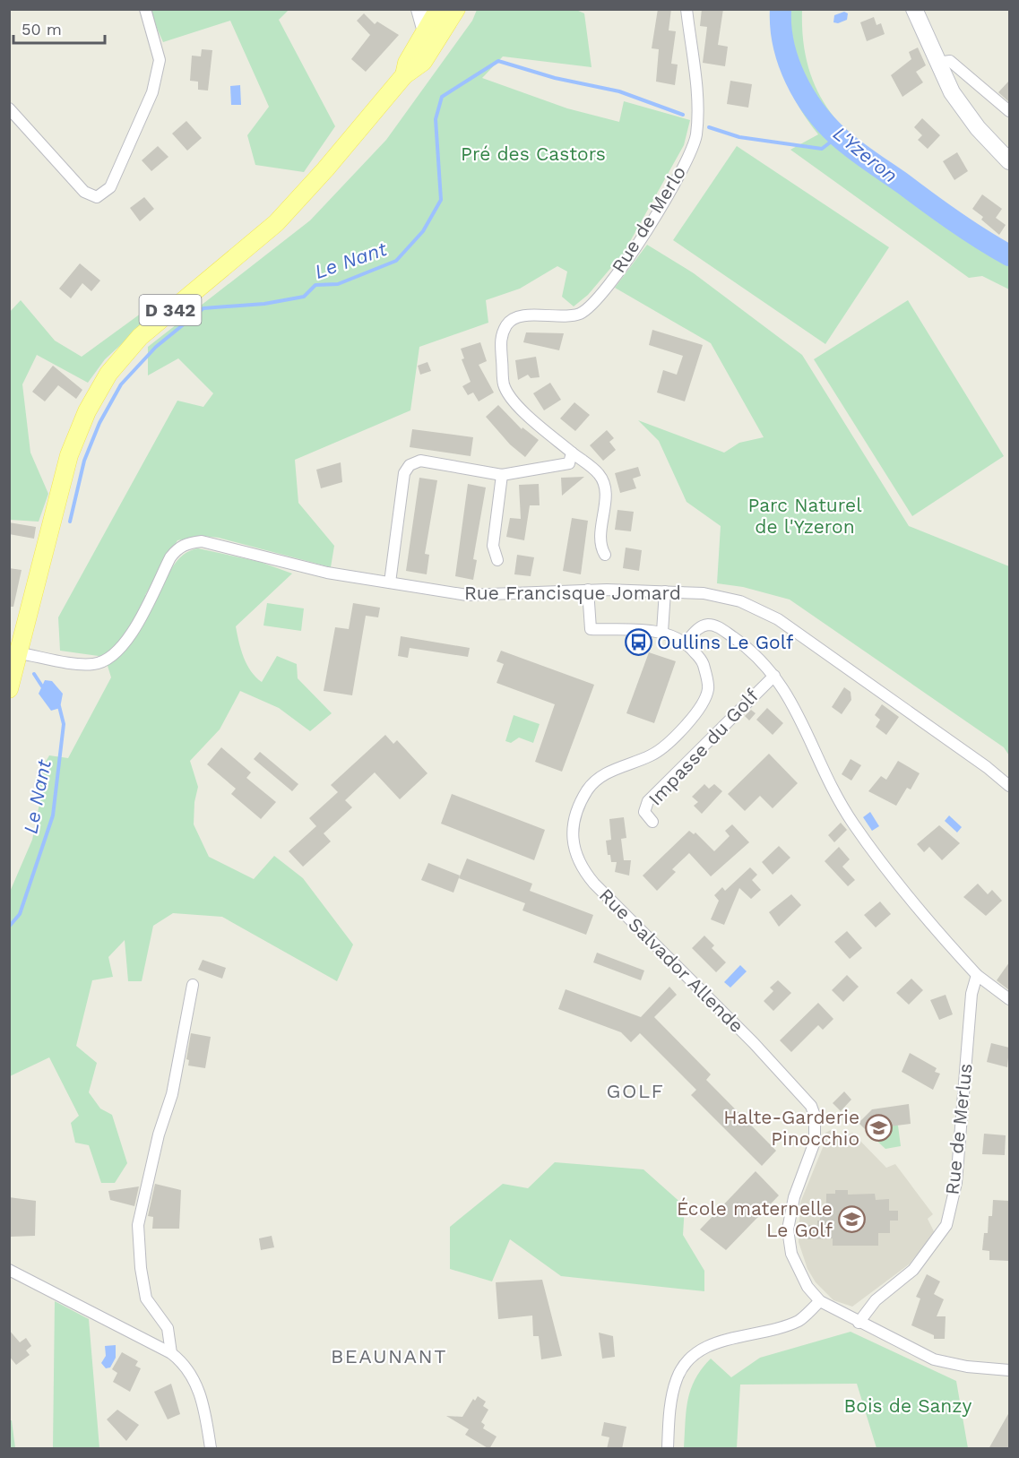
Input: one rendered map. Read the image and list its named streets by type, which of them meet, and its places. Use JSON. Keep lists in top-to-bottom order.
{
  "streets": {
    "main road": ["D 342"],
    "street": [
      "Rue de Merlo",
      "Rue Francisque Jomard",
      "Impasse du Golf",
      "Rue Salvador Allende",
      "Rue de Merlus"
    ]
  },
  "crossings": [
    ["D 342", "Rue Francisque Jomard"],
    ["Rue Francisque Jomard", "Rue Salvador Allende"],
    ["Rue Salvador Allende", "Rue de Merlus"]
  ],
  "districts": ["GOLF", "BEAUNANT"],
  "water": ["L'Yzeron", "Le Nant"],
  "parks": ["Pré des Castors", "Parc Naturel de l'Yzeron", "Bois de Sanzy"],
  "places": {
    "bus stop": ["Oullins Le Golf"],
    "school or university": ["Halte-Garderie Pinocchio", "École maternelle Le Golf"]
  },
  "scale_bar": "50 m"
}
